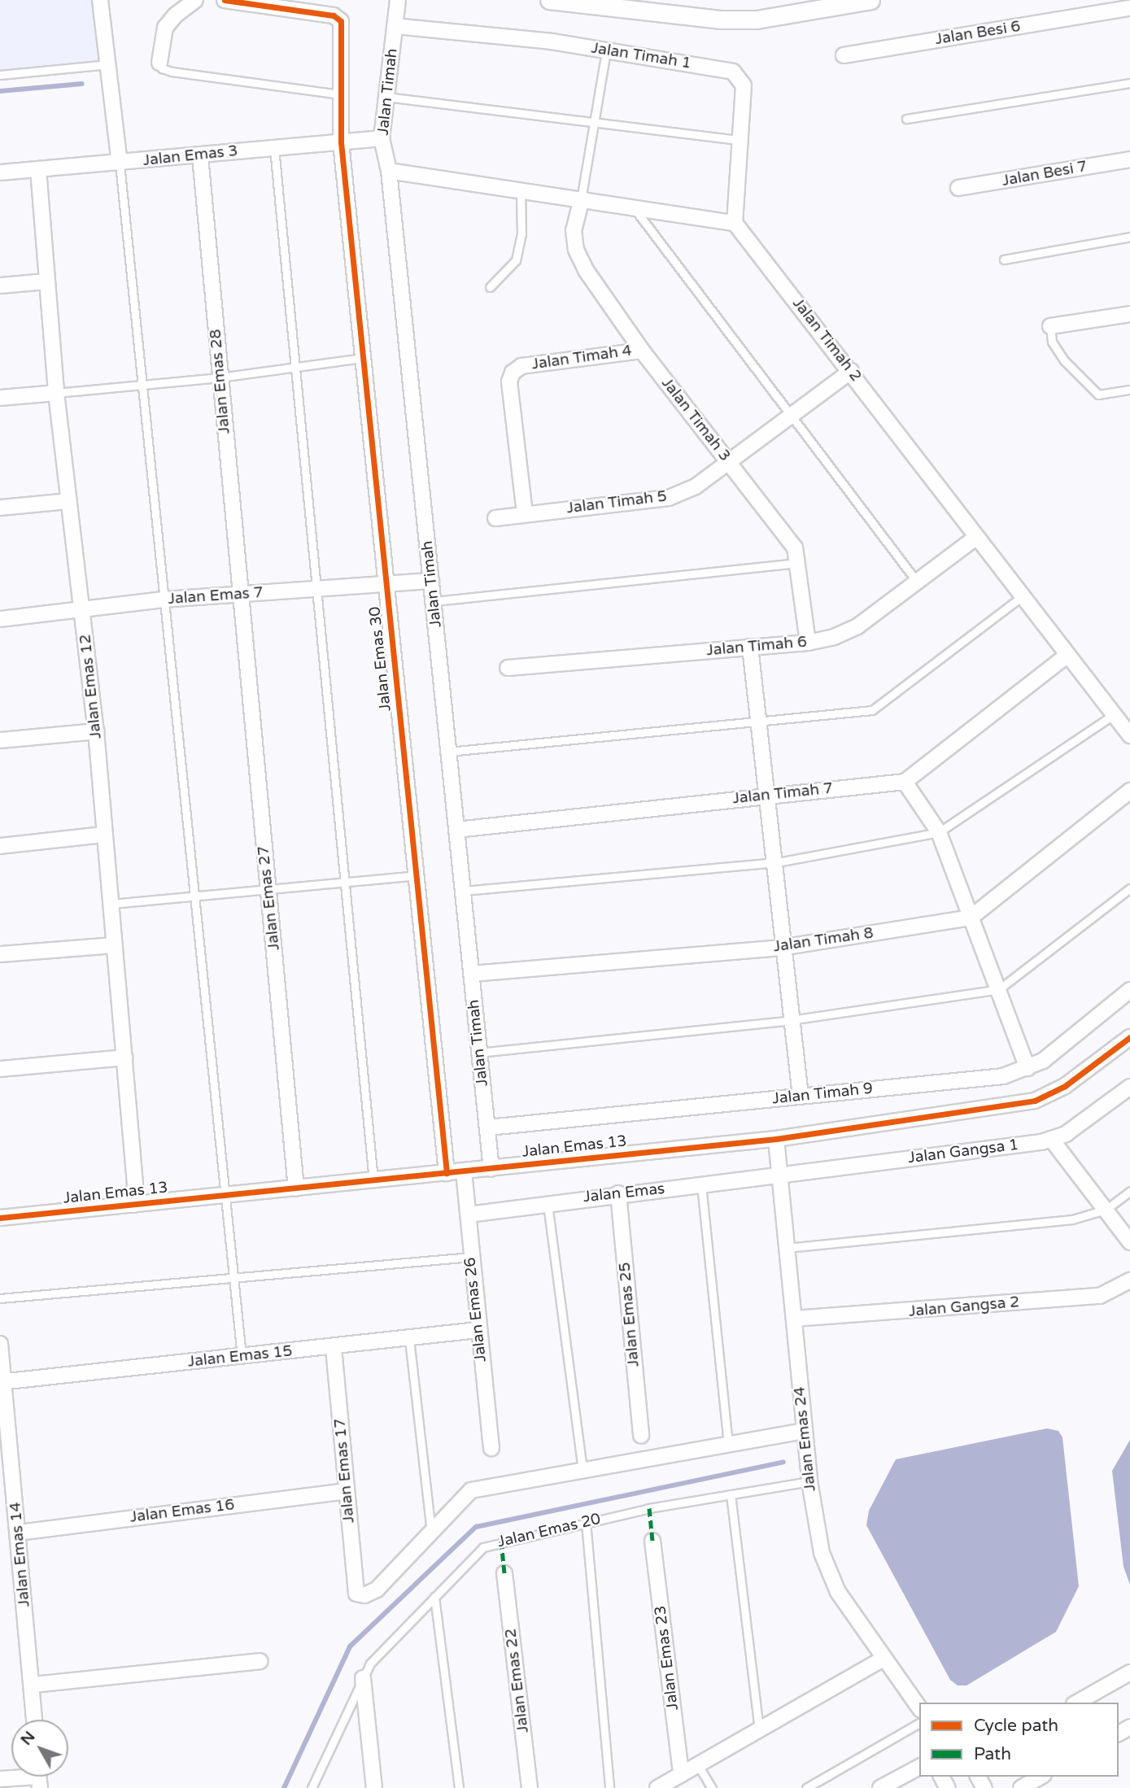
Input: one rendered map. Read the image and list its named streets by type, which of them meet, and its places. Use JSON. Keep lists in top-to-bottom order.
{
  "streets": {
    "street": [
      "Jalan Besi 6",
      "Jalan Timah 1",
      "Jalan Timah",
      "Jalan Emas 3",
      "Jalan Besi 7",
      "Jalan Timah 2",
      "Jalan Timah 4",
      "Jalan Emas 28",
      "Jalan Timah 3",
      "Jalan Timah 5",
      "Jalan Emas 7",
      "Jalan Timah 6",
      "Jalan Emas 30",
      "Jalan Emas 12",
      "Jalan Timah 7",
      "Jalan Emas 27",
      "Jalan Timah 8",
      "Jalan Timah 9",
      "Jalan Emas 13",
      "Jalan Gangsa 1",
      "Jalan Emas",
      "Jalan Gangsa 2",
      "Jalan Emas 26",
      "Jalan Emas 25",
      "Jalan Emas 15",
      "Jalan Emas 24",
      "Jalan Emas 17",
      "Jalan Emas 16",
      "Jalan Emas 14",
      "Jalan Emas 23",
      "Jalan Emas 22"
    ],
    "lane": ["Jalan Emas 20"]
  },
  "crossings": [
    ["Jalan Timah 1", "Jalan Timah"],
    ["Jalan Timah 1", "Jalan Timah 2"],
    ["Jalan Timah", "Jalan Emas 3"],
    ["Jalan Timah", "Jalan Emas 7"],
    ["Jalan Timah", "Jalan Timah 7"],
    ["Jalan Timah", "Jalan Timah 8"],
    ["Jalan Timah", "Jalan Timah 9"],
    ["Jalan Timah", "Jalan Emas 13"],
    ["Jalan Emas 3", "Jalan Emas 28"],
    ["Jalan Emas 3", "Jalan Emas 30"],
    ["Jalan Emas 3", "Jalan Emas 12"],
    ["Jalan Timah 2", "Jalan Timah 5"],
    ["Jalan Timah 2", "Jalan Timah 6"],
    ["Jalan Timah 4", "Jalan Timah 3"],
    ["Jalan Timah 4", "Jalan Timah 5"],
    ["Jalan Emas 28", "Jalan Emas 7"],
    ["Jalan Emas 28", "Jalan Emas 27"],
    ["Jalan Timah 3", "Jalan Timah 5"],
    ["Jalan Timah 3", "Jalan Timah 6"],
    ["Jalan Emas 7", "Jalan Emas 30"],
    ["Jalan Emas 7", "Jalan Emas 12"],
    ["Jalan Emas 7", "Jalan Emas 27"],
    ["Jalan Emas 30", "Jalan Emas 13"],
    ["Jalan Emas 12", "Jalan Emas 13"],
    ["Jalan Emas 27", "Jalan Emas 13"],
    ["Jalan Emas 13", "Jalan Emas 26"],
    ["Jalan Emas 13", "Jalan Emas 24"],
    ["Jalan Gangsa 1", "Jalan Emas"],
    ["Jalan Gangsa 1", "Jalan Emas 24"],
    ["Jalan Emas", "Jalan Emas 26"],
    ["Jalan Emas", "Jalan Emas 25"],
    ["Jalan Emas", "Jalan Emas 24"],
    ["Jalan Gangsa 2", "Jalan Emas 24"],
    ["Jalan Emas 26", "Jalan Emas 15"],
    ["Jalan Emas 15", "Jalan Emas 17"],
    ["Jalan Emas 15", "Jalan Emas 14"],
    ["Jalan Emas 24", "Jalan Emas 20"],
    ["Jalan Emas 17", "Jalan Emas 16"],
    ["Jalan Emas 16", "Jalan Emas 14"]
  ],
  "legend": ["Cycle path", "Path"],
  "north": "top left"
}
